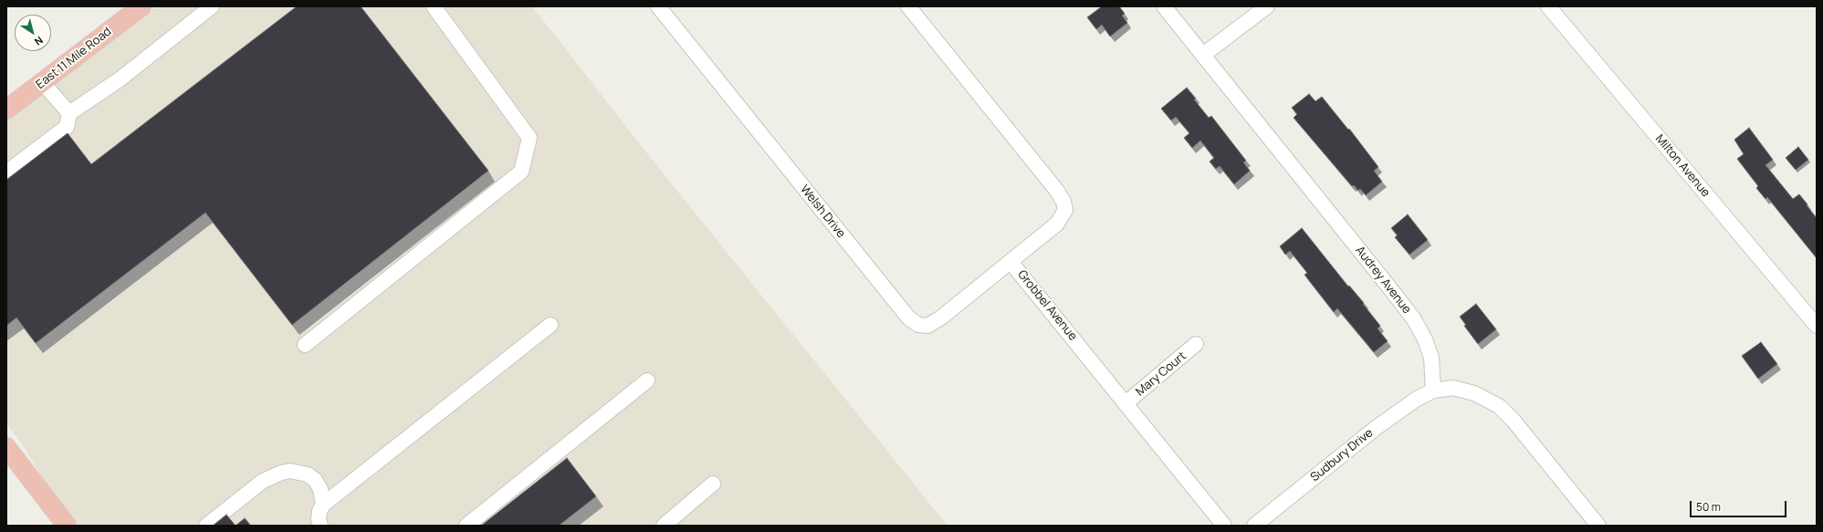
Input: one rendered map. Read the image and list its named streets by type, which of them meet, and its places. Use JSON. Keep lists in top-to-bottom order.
{
  "streets": {
    "main road": ["East 11 Mile Road"],
    "street": [
      "Milton Avenue",
      "Welsh Drive",
      "Audrey Avenue",
      "Grobbel Avenue",
      "Mary Court",
      "Sudbury Drive"
    ]
  },
  "crossings": [
    ["Welsh Drive", "Grobbel Avenue"],
    ["Audrey Avenue", "Sudbury Drive"],
    ["Grobbel Avenue", "Mary Court"]
  ],
  "scale_bar": "50 m",
  "north": "bottom right"
}
